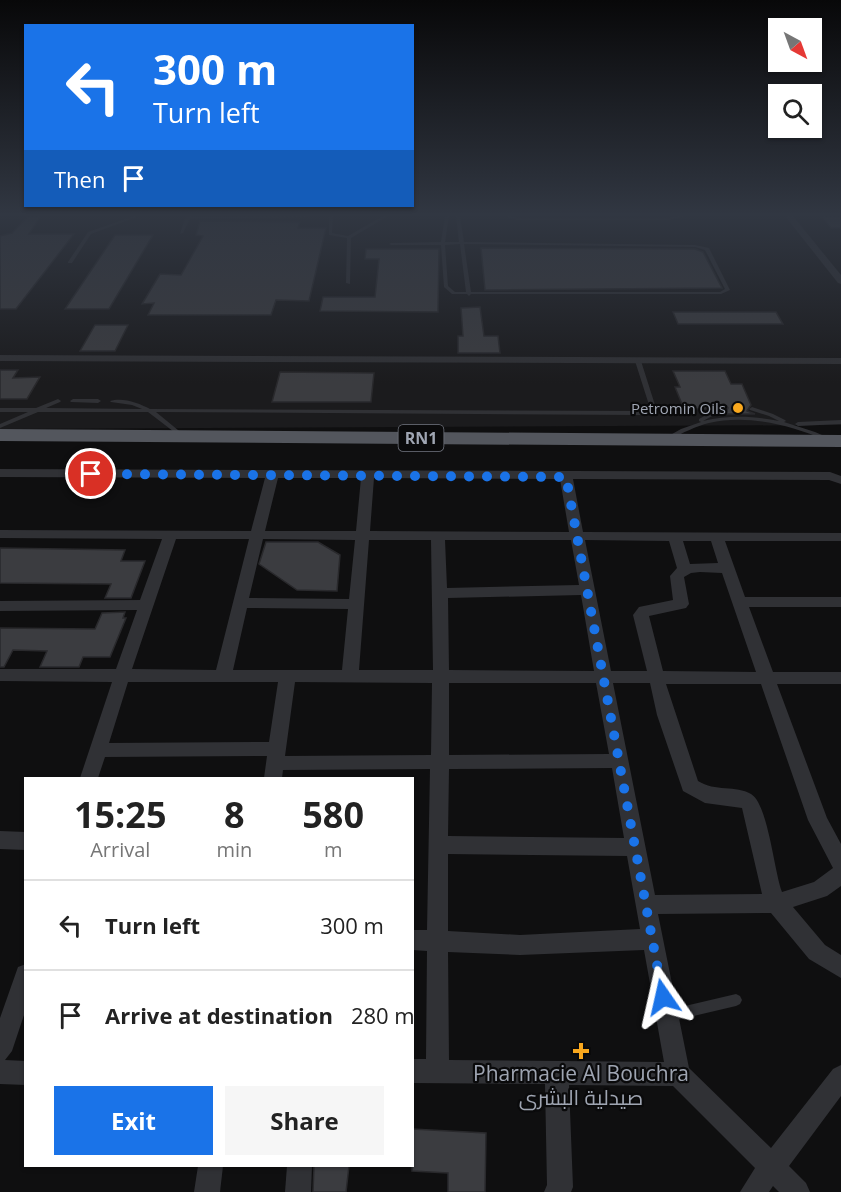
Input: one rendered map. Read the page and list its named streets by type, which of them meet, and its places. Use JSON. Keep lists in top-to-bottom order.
{
  "streets": {
    "highway": ["RN1"]
  },
  "places": {
    "other": ["Petromin Oils"],
    "health": ["Pharmacie Al Bouchra صيدلية البشرى"]
  },
  "north": "bottom right",
  "page": {
    "turn": ["300 m", "Turn left"],
    "then": "Then",
    "eta": [
      "15:25",
      "Arrival",
      "8",
      "min",
      "580",
      "m"
    ],
    "list": [
      {
        "name": "Turn left",
        "value": "300 m"
      },
      {
        "name": "Arrive at destination",
        "value": "280 m"
      }
    ],
    "buttons": ["Exit", "Share"]
  }
}
